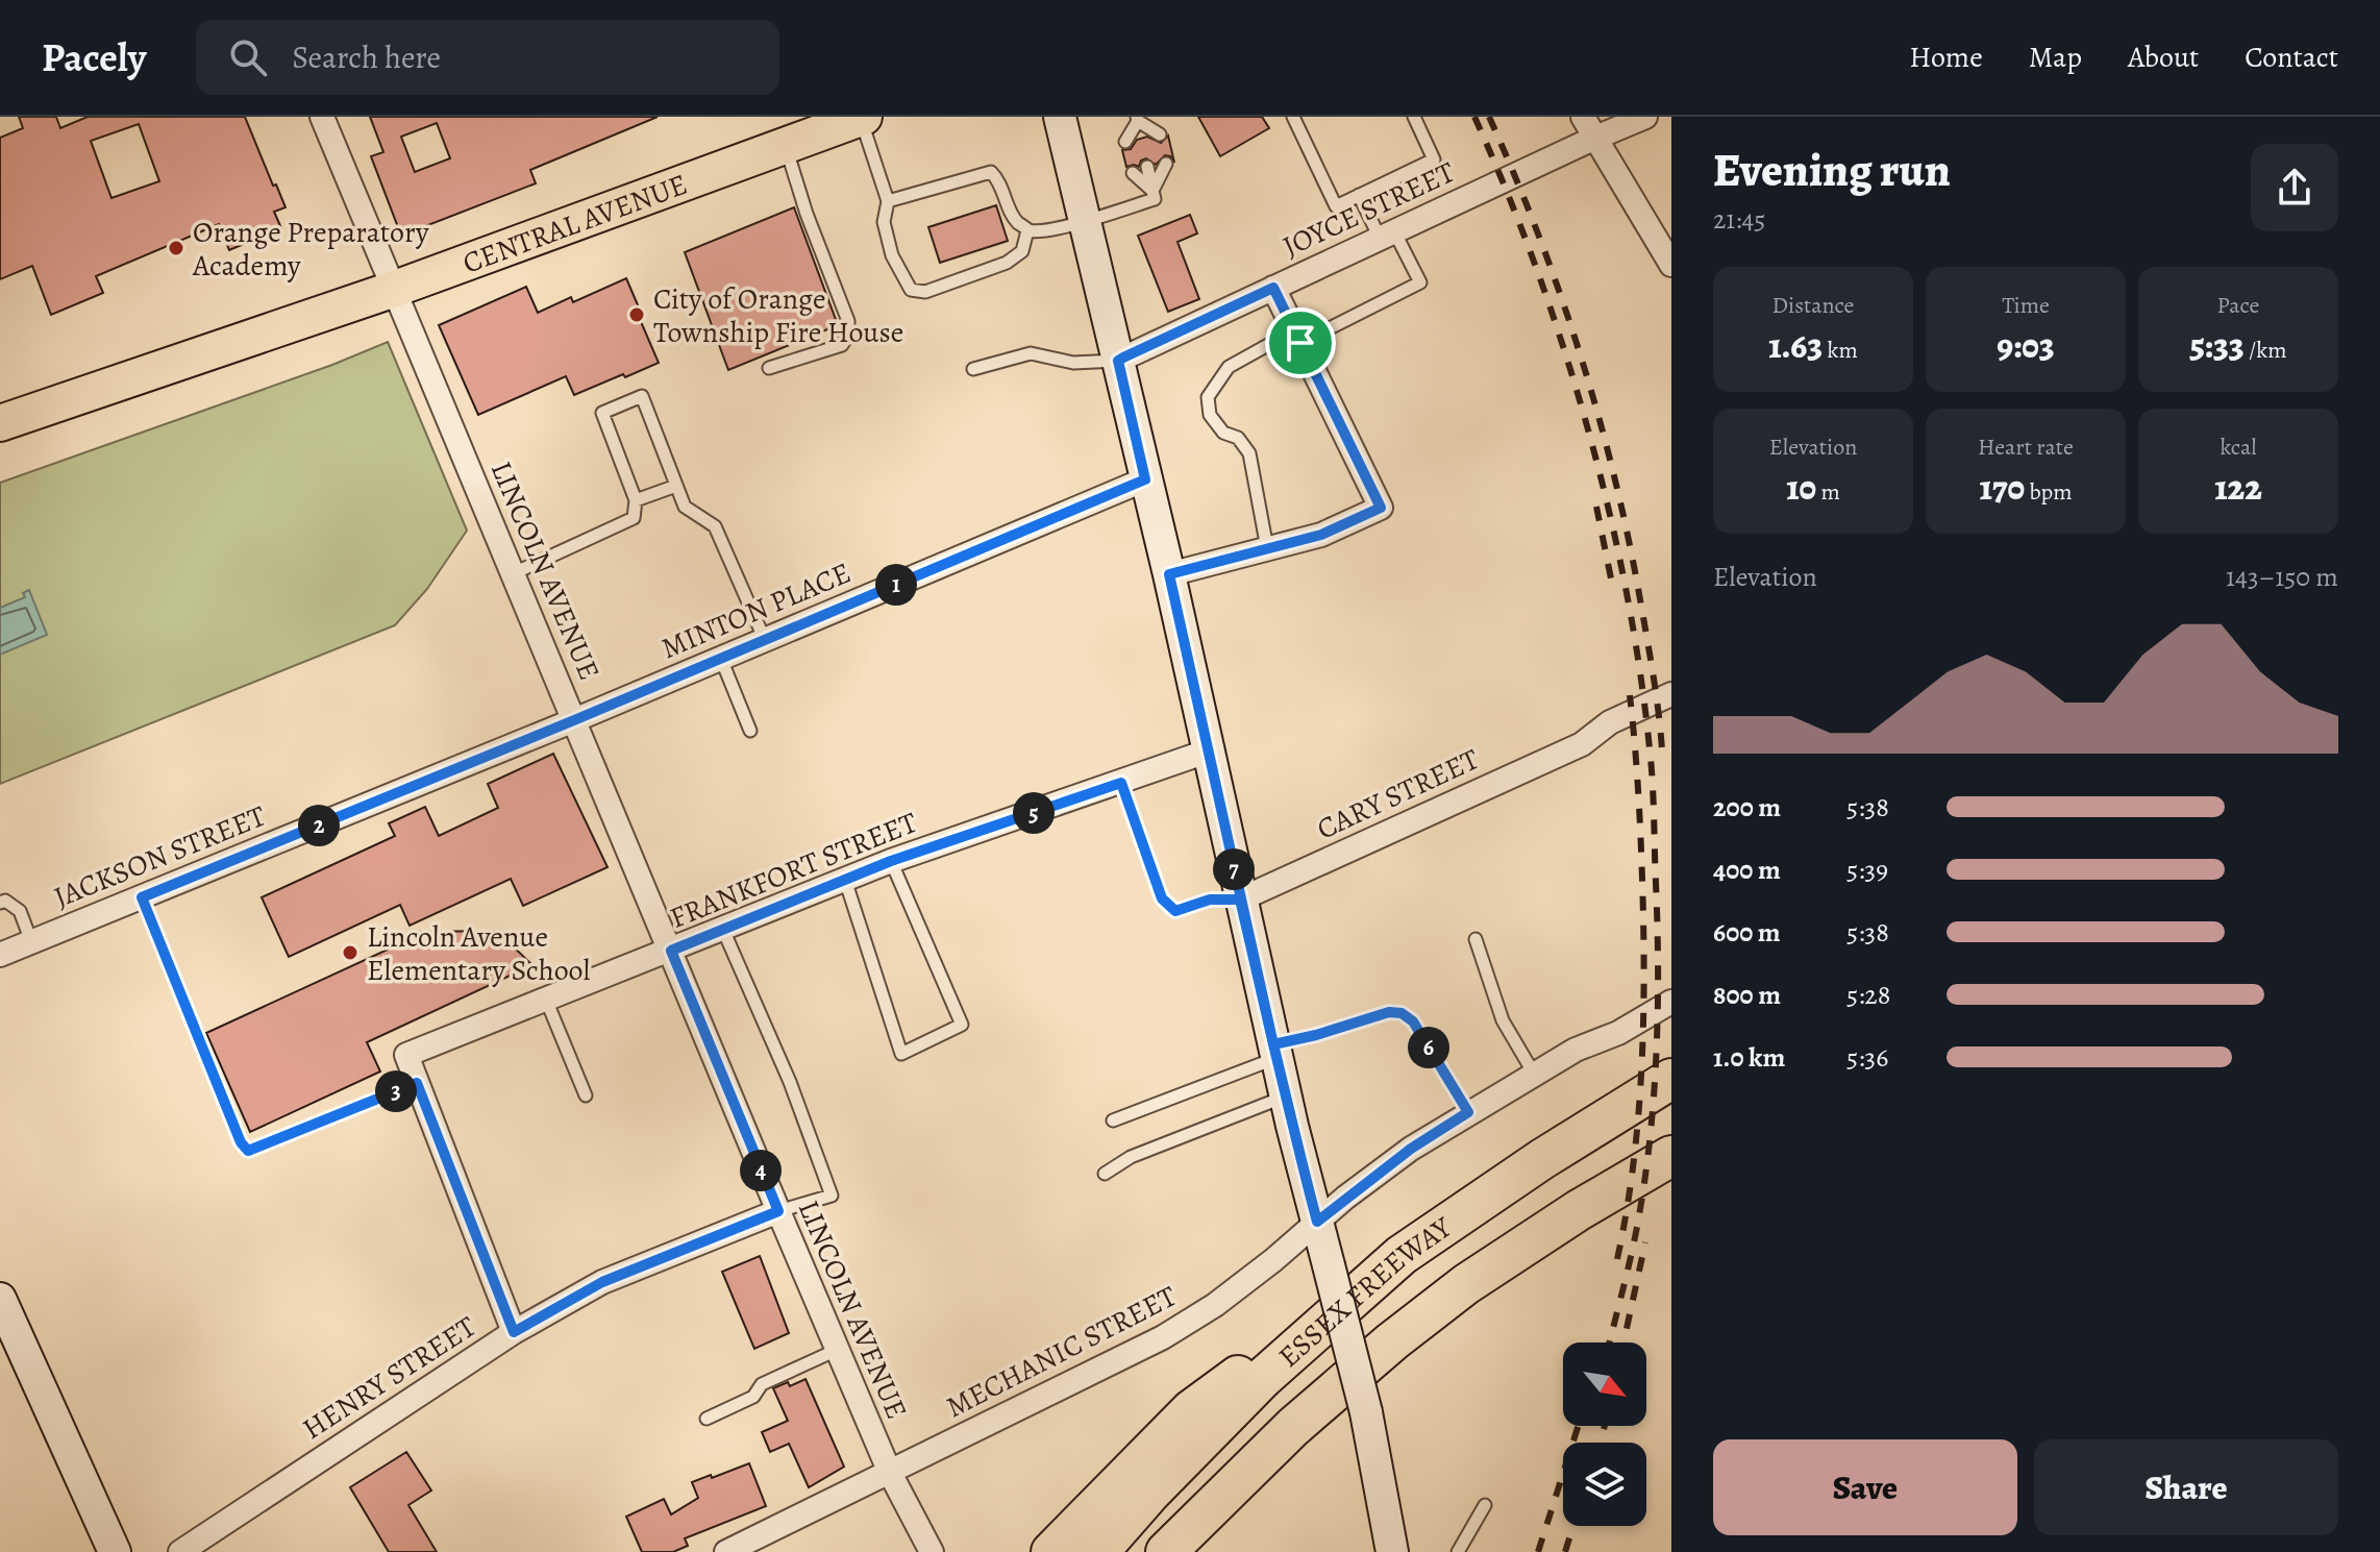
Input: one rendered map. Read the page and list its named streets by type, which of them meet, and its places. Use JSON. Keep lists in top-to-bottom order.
{
  "streets": {
    "highway": ["ESSEX FREEWAY"],
    "main road": ["CENTRAL AVENUE"],
    "street": [
      "JOYCE STREET",
      "LINCOLN AVENUE",
      "MINTON PLACE",
      "CARY STREET",
      "JACKSON STREET",
      "FRANKFORT STREET",
      "MECHANIC STREET",
      "HENRY STREET"
    ]
  },
  "crossings": [
    ["CENTRAL AVENUE", "LINCOLN AVENUE"],
    ["LINCOLN AVENUE", "MINTON PLACE"],
    ["LINCOLN AVENUE", "JACKSON STREET"],
    ["LINCOLN AVENUE", "FRANKFORT STREET"],
    ["LINCOLN AVENUE", "MECHANIC STREET"],
    ["LINCOLN AVENUE", "HENRY STREET"],
    ["MINTON PLACE", "JACKSON STREET"]
  ],
  "places": ["Orange Preparatory Academy", "City of Orange Township Fire House", "Lincoln Avenue Elementary School"],
  "north": "bottom right",
  "page": {
    "header": "Pacely",
    "search": "Search here",
    "nav": [
      "Home",
      "Map",
      "About",
      "Contact"
    ],
    "heading": ["Evening run", "21:45"],
    "stats": [
      ["Distance", "1.63 km"],
      ["Time", "9:03"],
      ["Pace", "5:33 /km"],
      ["Elevation", "10 m"],
      ["Heart rate", "170 bpm"],
      ["kcal", "122"]
    ],
    "chart": ["Elevation", "143–150 m"],
    "pins": [
      "1",
      "5",
      "2",
      "7",
      "6",
      "3",
      "4"
    ],
    "list": [
      {
        "name": "200 m",
        "note": "5:38"
      },
      {
        "name": "400 m",
        "note": "5:39"
      },
      {
        "name": "600 m",
        "note": "5:38"
      },
      {
        "name": "800 m",
        "note": "5:28"
      },
      {
        "name": "1.0 km",
        "note": "5:36"
      }
    ],
    "buttons": ["Save", "Share"]
  }
}
